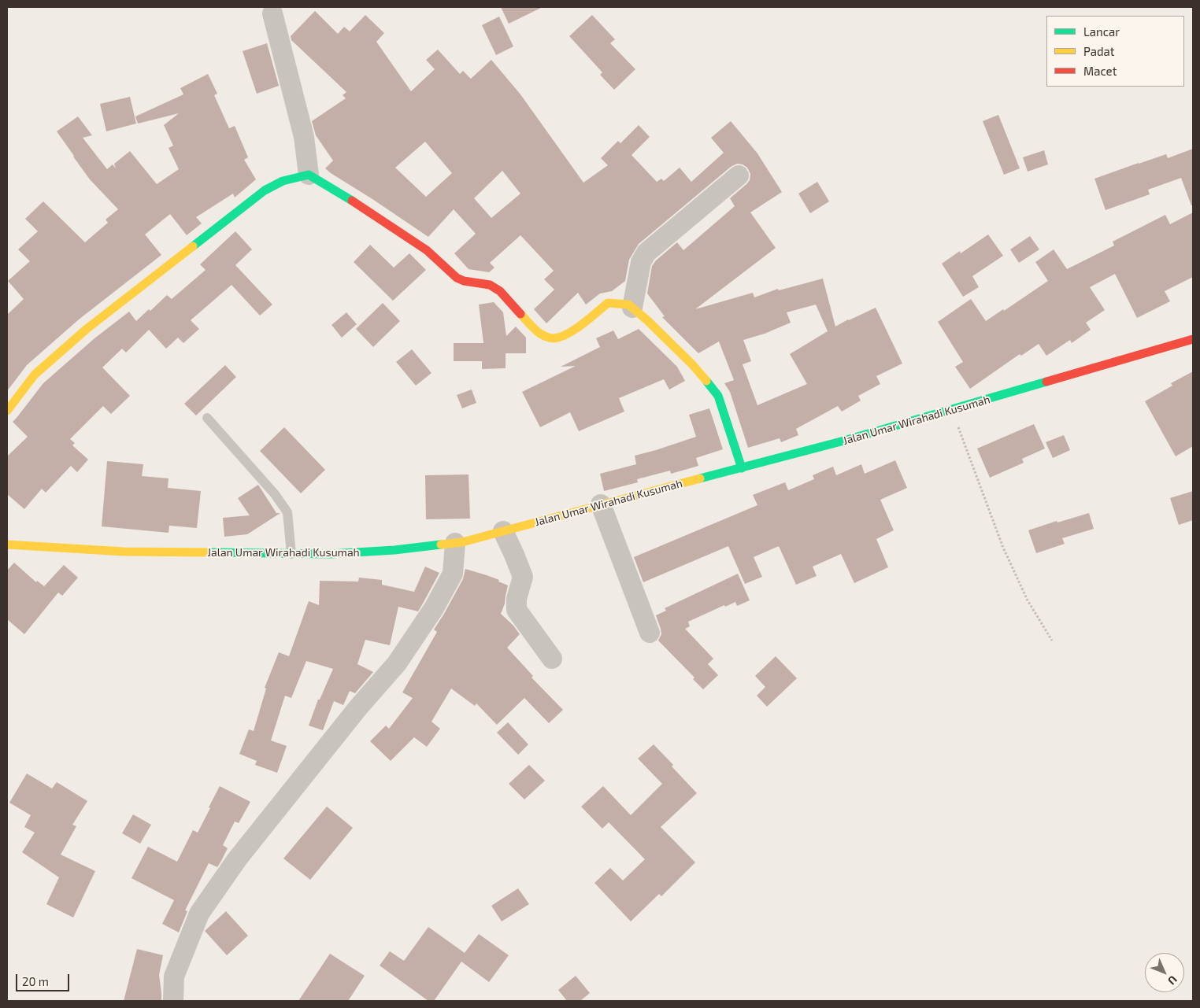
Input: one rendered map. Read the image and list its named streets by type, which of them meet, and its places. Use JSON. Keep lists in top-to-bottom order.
{
  "streets": {
    "main road": ["Jalan Umar Wirahadi Kusumah"]
  },
  "legend": ["Lancar", "Padat", "Macet"],
  "scale_bar": "20 m",
  "north": "bottom right"
}
